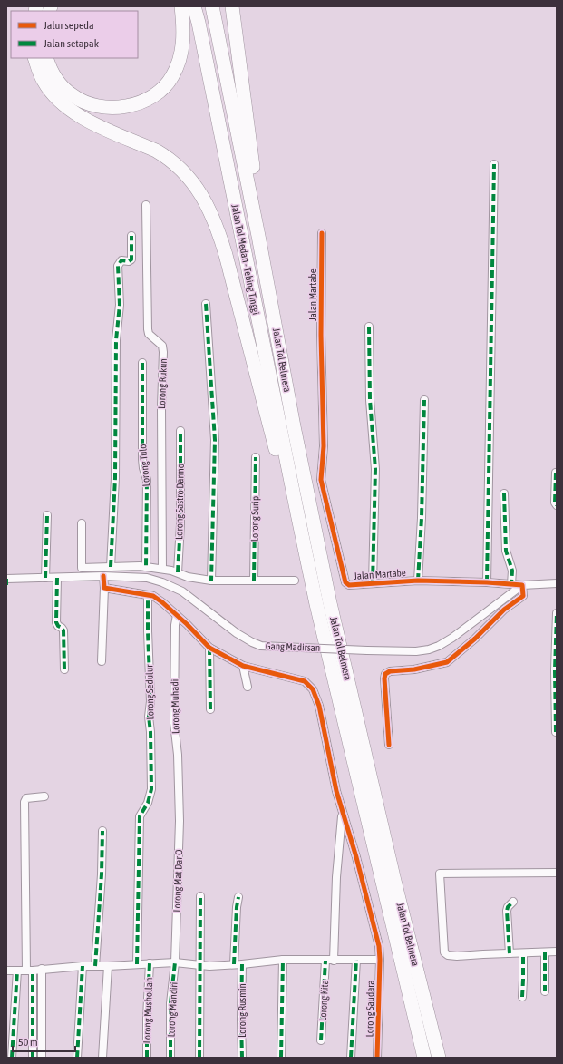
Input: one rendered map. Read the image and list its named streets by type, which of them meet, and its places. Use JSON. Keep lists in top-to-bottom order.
{
  "streets": {
    "highway": ["Jalan Tol Medan - Tebing Tinggi", "Jalan Tol Belmera"],
    "street": [
      "Jalan Martabe",
      "Lorong Rukun",
      "Lorong Tulo",
      "Lorong Sastro Darmo",
      "Lorong Surip",
      "Gang Madirsan",
      "Lorong Sedulur",
      "Lorong Muhadi",
      "Lorong Mat Dar O",
      "Lorong Kita",
      "Lorong Saudara",
      "Lorong Mandiri",
      "Lorong Mushollah",
      "Lorong Rusmin"
    ]
  },
  "crossings": [
    ["Jalan Tol Medan - Tebing Tinggi", "Jalan Tol Belmera"],
    ["Jalan Martabe", "Gang Madirsan"],
    ["Lorong Muhadi", "Lorong Mat Dar O"],
    ["Lorong Mat Dar O", "Lorong Mandiri"]
  ],
  "legend": ["Jalur sepeda", "Jalan setapak"],
  "scale_bar": "50 m"
}
